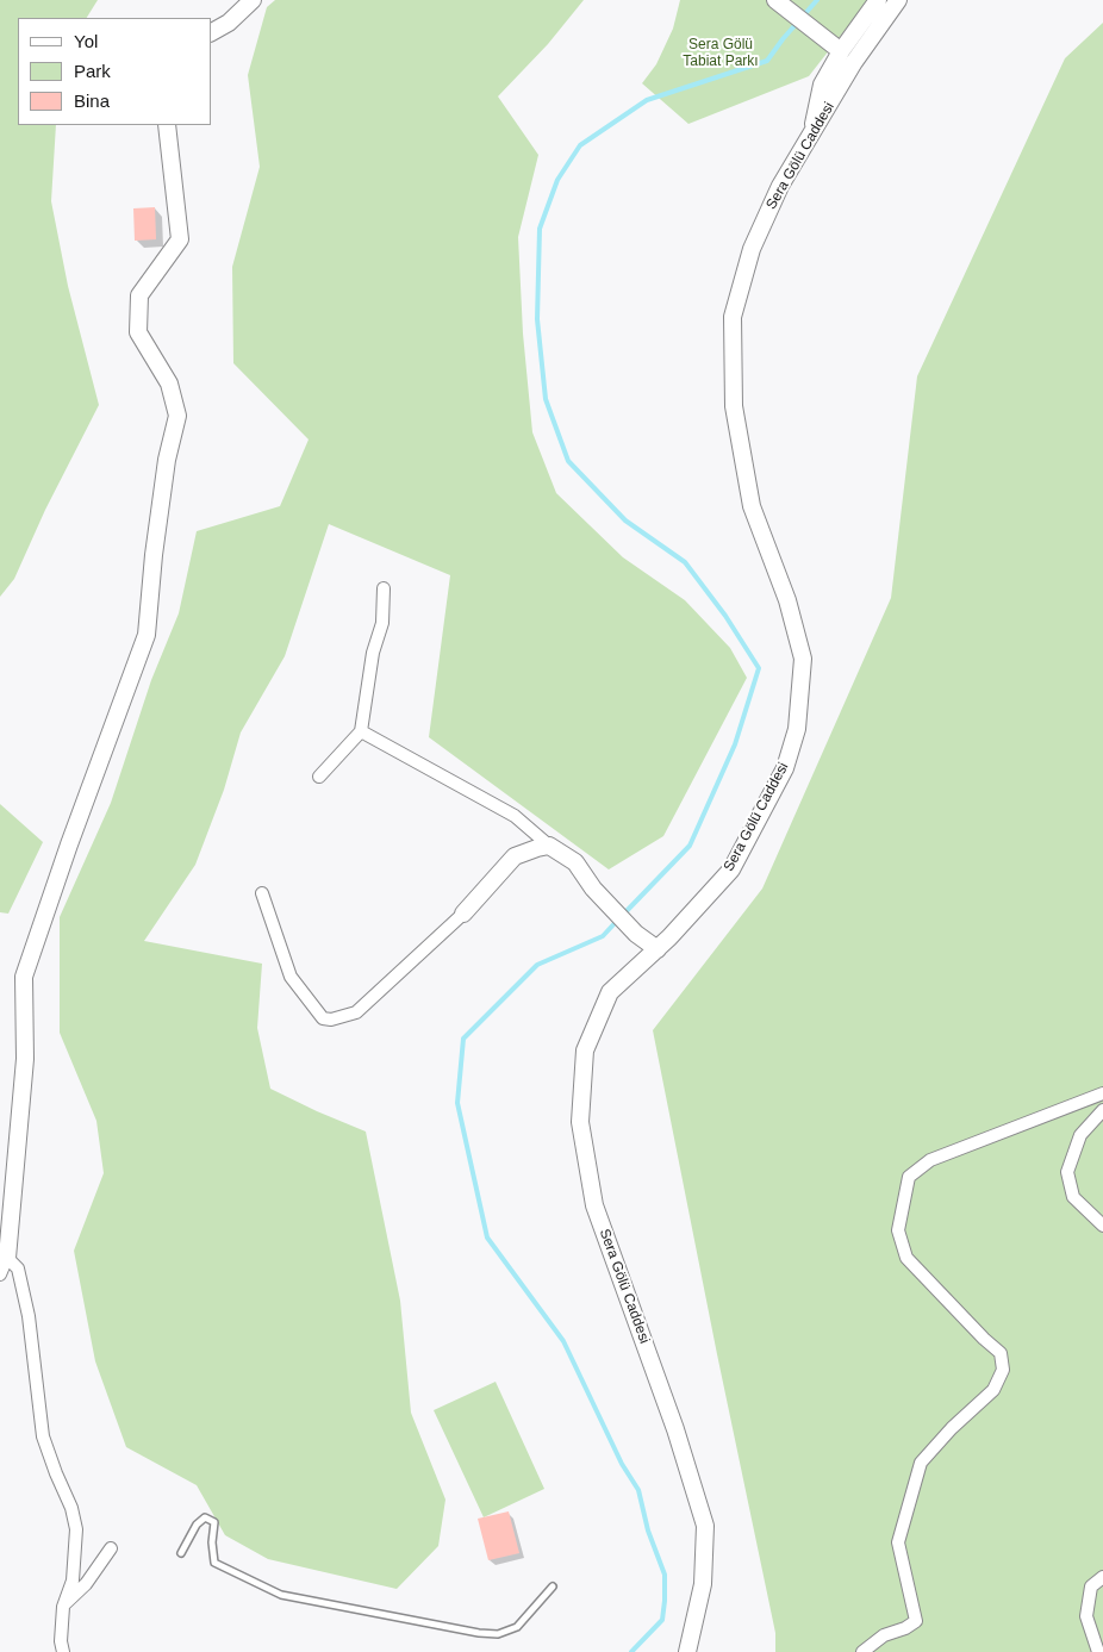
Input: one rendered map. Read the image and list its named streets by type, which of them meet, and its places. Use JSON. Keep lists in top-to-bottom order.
{
  "streets": {
    "main road": ["Sera Gölü Caddesi"]
  },
  "parks": ["Sera Gölü Tabiat Parkı"],
  "legend": ["Yol", "Park", "Bina"]
}
